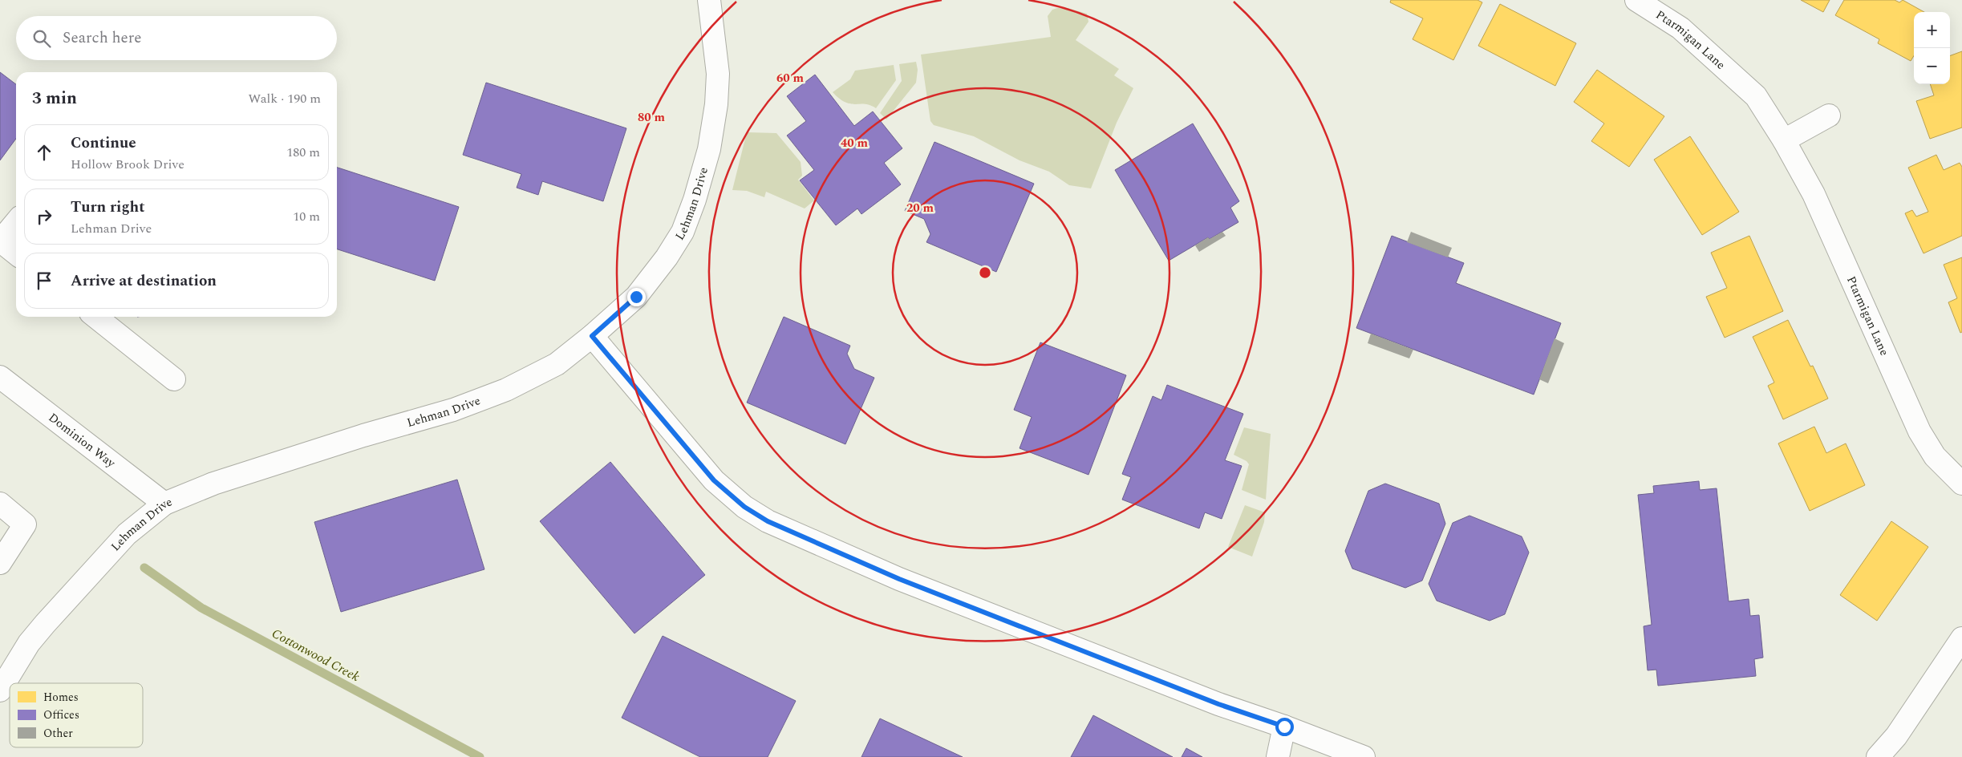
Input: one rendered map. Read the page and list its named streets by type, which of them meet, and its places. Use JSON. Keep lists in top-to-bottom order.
{
  "streets": {
    "street": ["Ptarmigan Lane", "Lehman Drive", "Dominion Way"]
  },
  "crossings": [
    ["Lehman Drive", "Dominion Way"]
  ],
  "water": ["Cottonwood Creek"],
  "legend": ["Homes", "Offices", "Other"],
  "page": {
    "map_buttons": ["+", "−"],
    "search": "Search here",
    "heading": ["3 min", "Walk · 190 m"],
    "list": [
      ["Continue", "Hollow Brook Drive", "180 m"],
      ["Turn right", "Lehman Drive", "10 m"],
      "Arrive at destination"
    ]
  },
  "rings": [
    "60 m",
    "80 m",
    "40 m",
    "20 m"
  ]
}
